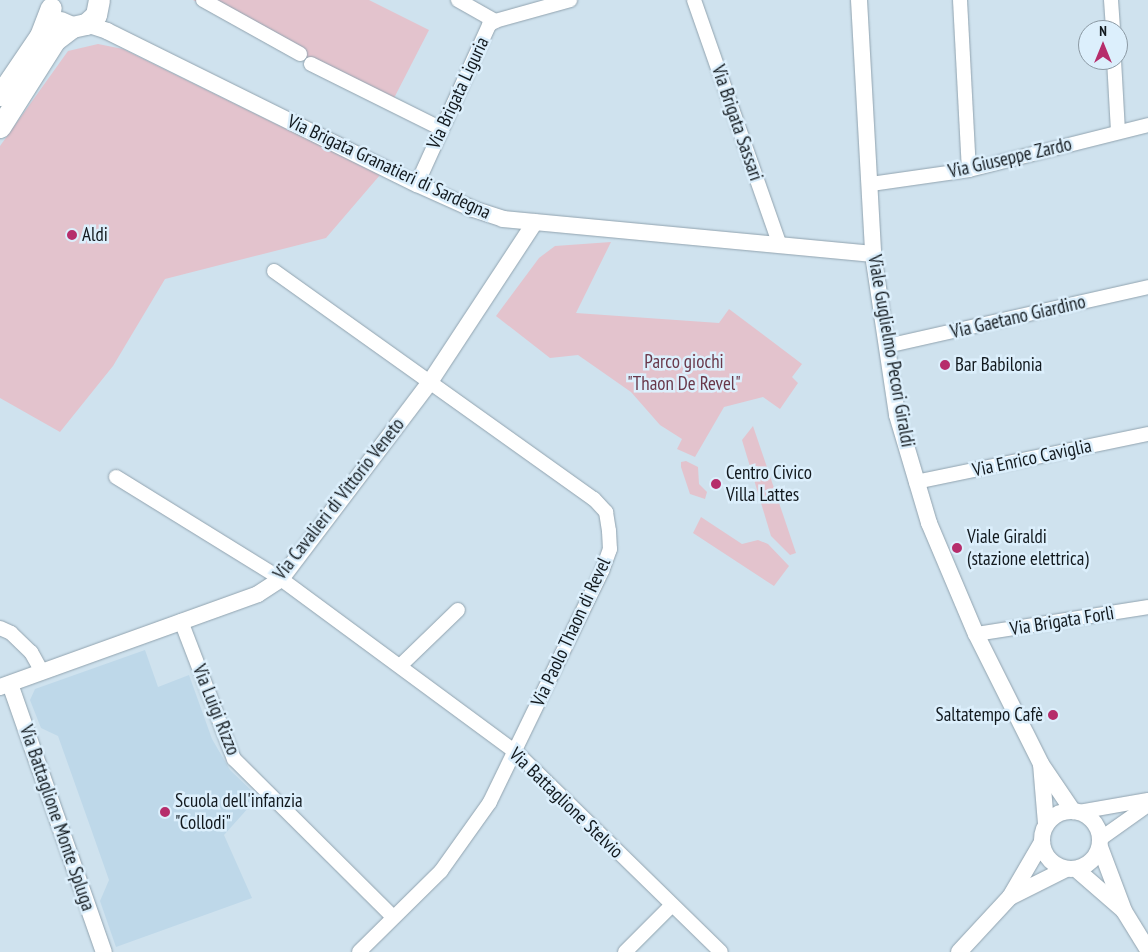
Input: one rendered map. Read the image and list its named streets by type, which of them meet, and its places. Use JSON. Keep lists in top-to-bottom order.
{
  "streets": {
    "street": [
      "Via Brigata Liguria",
      "Via Brigata Sassari",
      "Via Giuseppe Zardo",
      "Via Brigata Granatieri di Sardegna",
      "Via Gaetano Giardino",
      "Viale Guglielmo Pecori Giraldi",
      "Via Enrico Caviglia",
      "Via Cavalieri di Vittorio Veneto",
      "Via Brigata Forlì",
      "Via Paolo Thaon di Revel",
      "Via Luigi Rizzo",
      "Via Battaglione Stelvio",
      "Via Battaglione Monte Spluga"
    ]
  },
  "crossings": [
    ["Via Brigata Liguria", "Via Brigata Granatieri di Sardegna"],
    ["Via Brigata Sassari", "Via Brigata Granatieri di Sardegna"],
    ["Via Giuseppe Zardo", "Viale Guglielmo Pecori Giraldi"],
    ["Via Brigata Granatieri di Sardegna", "Viale Guglielmo Pecori Giraldi"],
    ["Via Brigata Granatieri di Sardegna", "Via Cavalieri di Vittorio Veneto"],
    ["Via Gaetano Giardino", "Viale Guglielmo Pecori Giraldi"],
    ["Viale Guglielmo Pecori Giraldi", "Via Enrico Caviglia"],
    ["Viale Guglielmo Pecori Giraldi", "Via Brigata Forlì"],
    ["Via Cavalieri di Vittorio Veneto", "Via Paolo Thaon di Revel"],
    ["Via Cavalieri di Vittorio Veneto", "Via Luigi Rizzo"],
    ["Via Cavalieri di Vittorio Veneto", "Via Battaglione Stelvio"],
    ["Via Cavalieri di Vittorio Veneto", "Via Battaglione Monte Spluga"],
    ["Via Paolo Thaon di Revel", "Via Luigi Rizzo"],
    ["Via Paolo Thaon di Revel", "Via Battaglione Stelvio"]
  ],
  "parks": ["Parco giochi \"Thaon De Revel\""],
  "places": [
    "Aldi",
    "Bar Babilonia",
    "Centro Civico Villa Lattes",
    "Viale Giraldi (stazione elettrica)",
    "Saltatempo Cafè",
    "Scuola dell'infanzia \"Collodi\""
  ],
  "north": "top"
}
